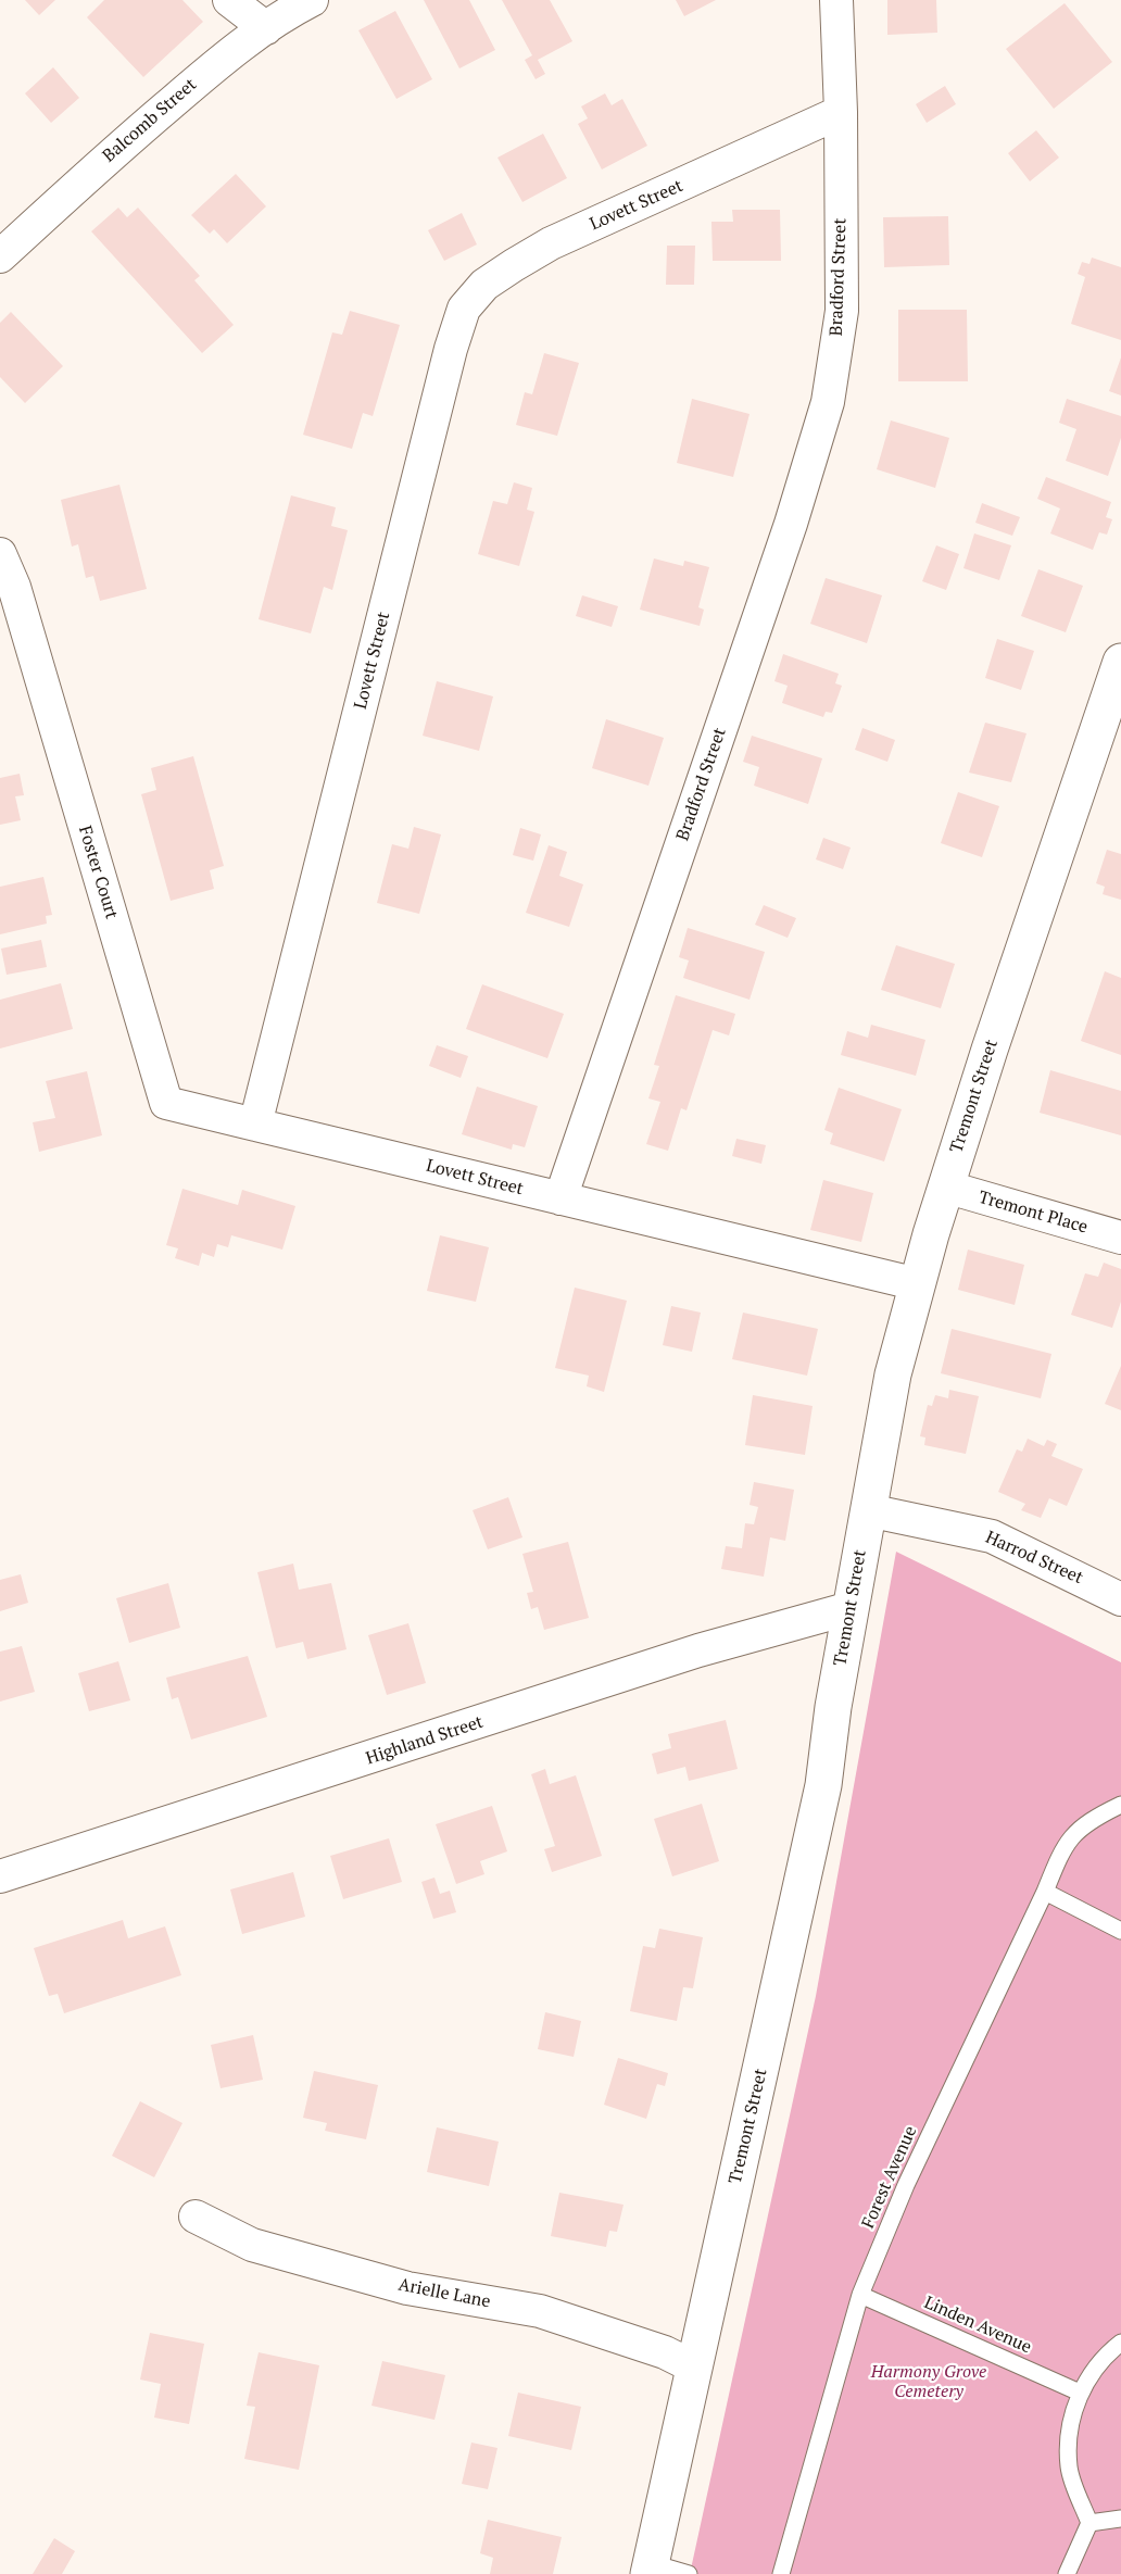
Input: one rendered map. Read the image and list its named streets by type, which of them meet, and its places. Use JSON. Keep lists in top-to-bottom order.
{
  "streets": {
    "street": [
      "Balcomb Street",
      "Lovett Street",
      "Bradford Street",
      "Foster Court",
      "Tremont Street",
      "Tremont Place",
      "Harrod Street",
      "Highland Street",
      "Arielle Lane"
    ],
    "lane": ["Forest Avenue", "Linden Avenue"]
  },
  "crossings": [
    ["Lovett Street", "Bradford Street"],
    ["Lovett Street", "Foster Court"],
    ["Tremont Street", "Tremont Place"],
    ["Tremont Street", "Harrod Street"],
    ["Tremont Street", "Highland Street"],
    ["Tremont Street", "Arielle Lane"],
    ["Forest Avenue", "Linden Avenue"]
  ],
  "parks": ["Harmony Grove Cemetery"]
}
